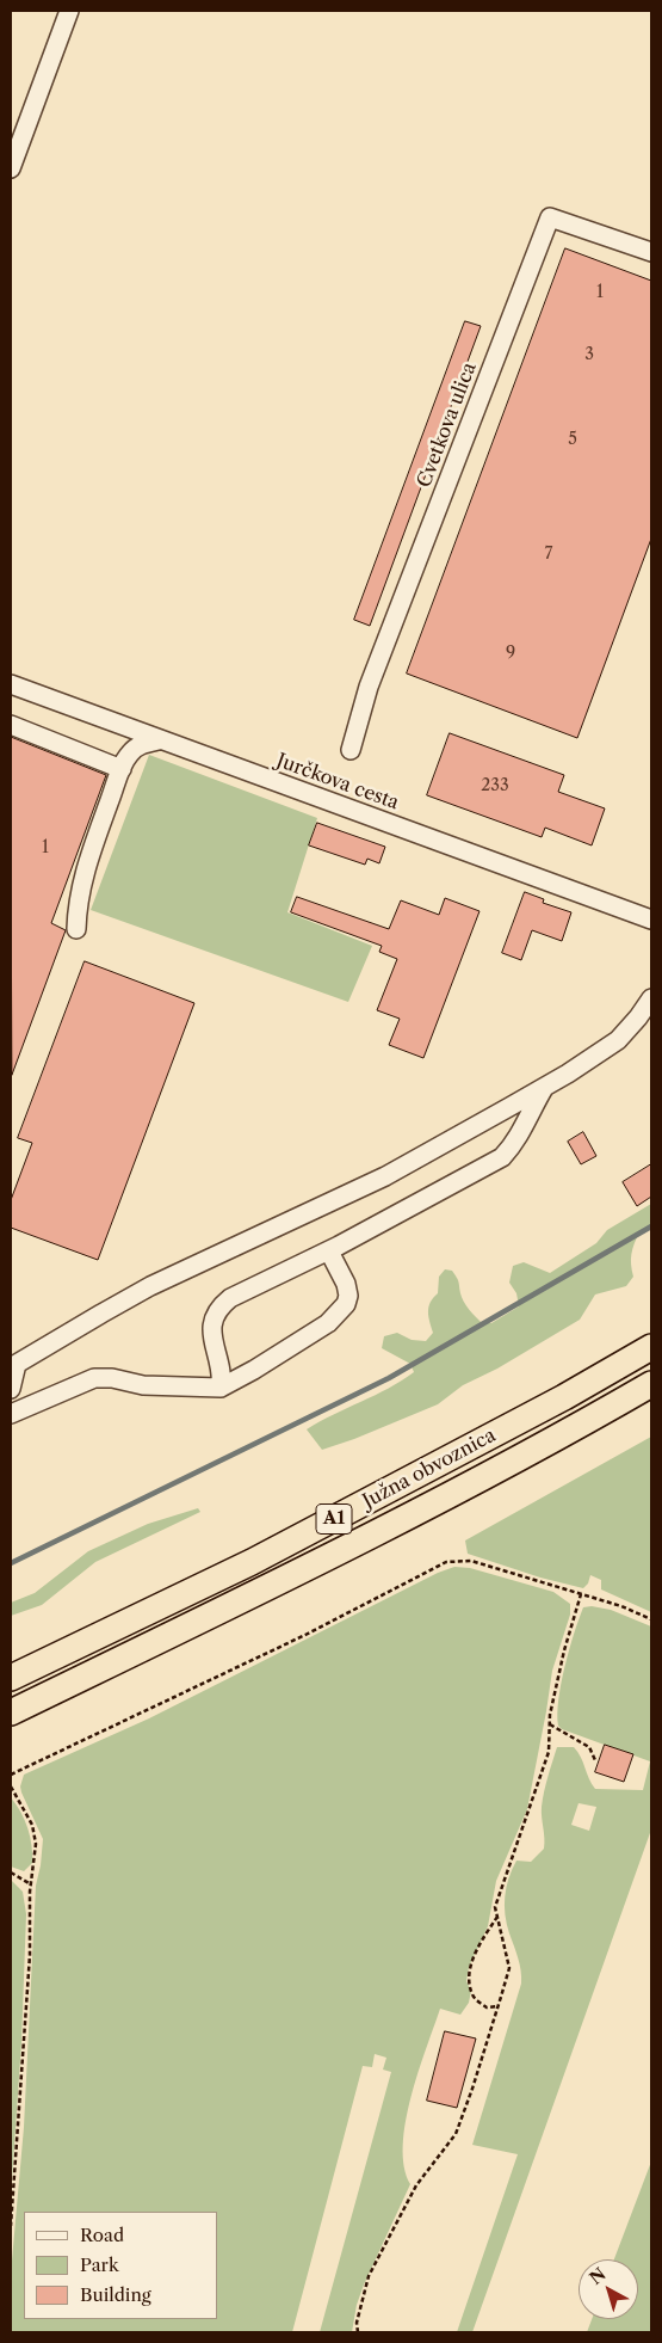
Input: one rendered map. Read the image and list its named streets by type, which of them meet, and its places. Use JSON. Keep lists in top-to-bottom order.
{
  "streets": {
    "highway": ["Južna obvoznica", "A1"],
    "street": ["Cvetkova ulica", "Jurčkova cesta"]
  },
  "house_numbers": [
    "1",
    "3",
    "5",
    "7",
    "9",
    "233",
    "1"
  ],
  "legend": ["Road", "Park", "Building"],
  "north": "top left"
}
